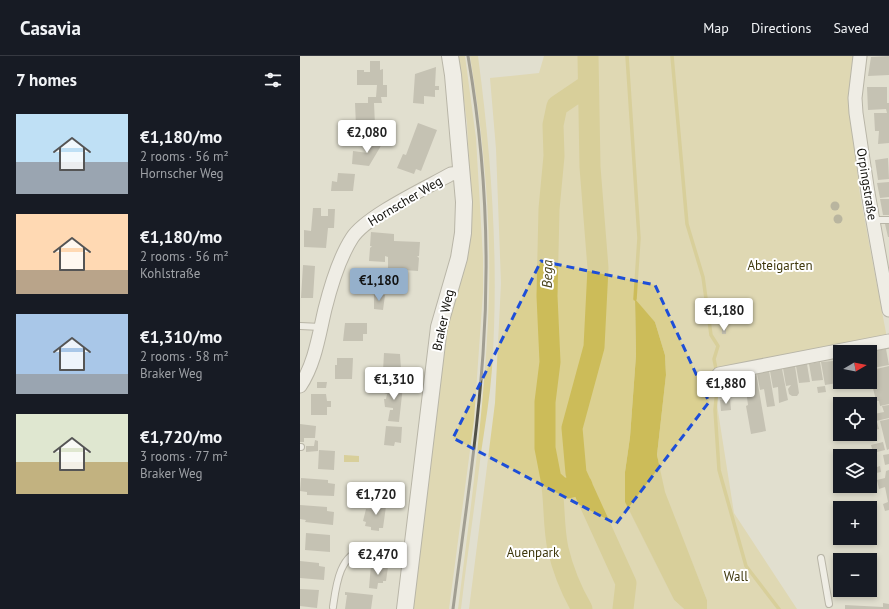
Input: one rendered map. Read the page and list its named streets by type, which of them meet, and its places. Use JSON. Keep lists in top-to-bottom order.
{
  "streets": {
    "street": ["Orpingstraße", "Hornscher Weg", "Braker Weg"]
  },
  "crossings": [
    ["Hornscher Weg", "Braker Weg"]
  ],
  "water": ["Bega"],
  "parks": ["Abteigarten", "Auenpark", "Wall"],
  "north": "right",
  "page": {
    "header": "Casavia",
    "nav": ["Map", "Directions", "Saved"],
    "heading": "7 homes",
    "list": [
      {
        "name": "€1,180/mo",
        "note": "2 rooms · 56 m² · Hornscher Weg"
      },
      {
        "name": "€1,180/mo",
        "note": "2 rooms · 56 m² · Kohlstraße"
      },
      {
        "name": "€1,310/mo",
        "note": "2 rooms · 58 m² · Braker Weg"
      },
      {
        "name": "€1,720/mo",
        "note": "3 rooms · 77 m² · Braker Weg"
      }
    ],
    "price": [
      "€2,080",
      "€1,180",
      "€1,180",
      "€1,310",
      "€1,880",
      "€1,720",
      "€2,470"
    ],
    "map_buttons": ["+", "−"]
  }
}
